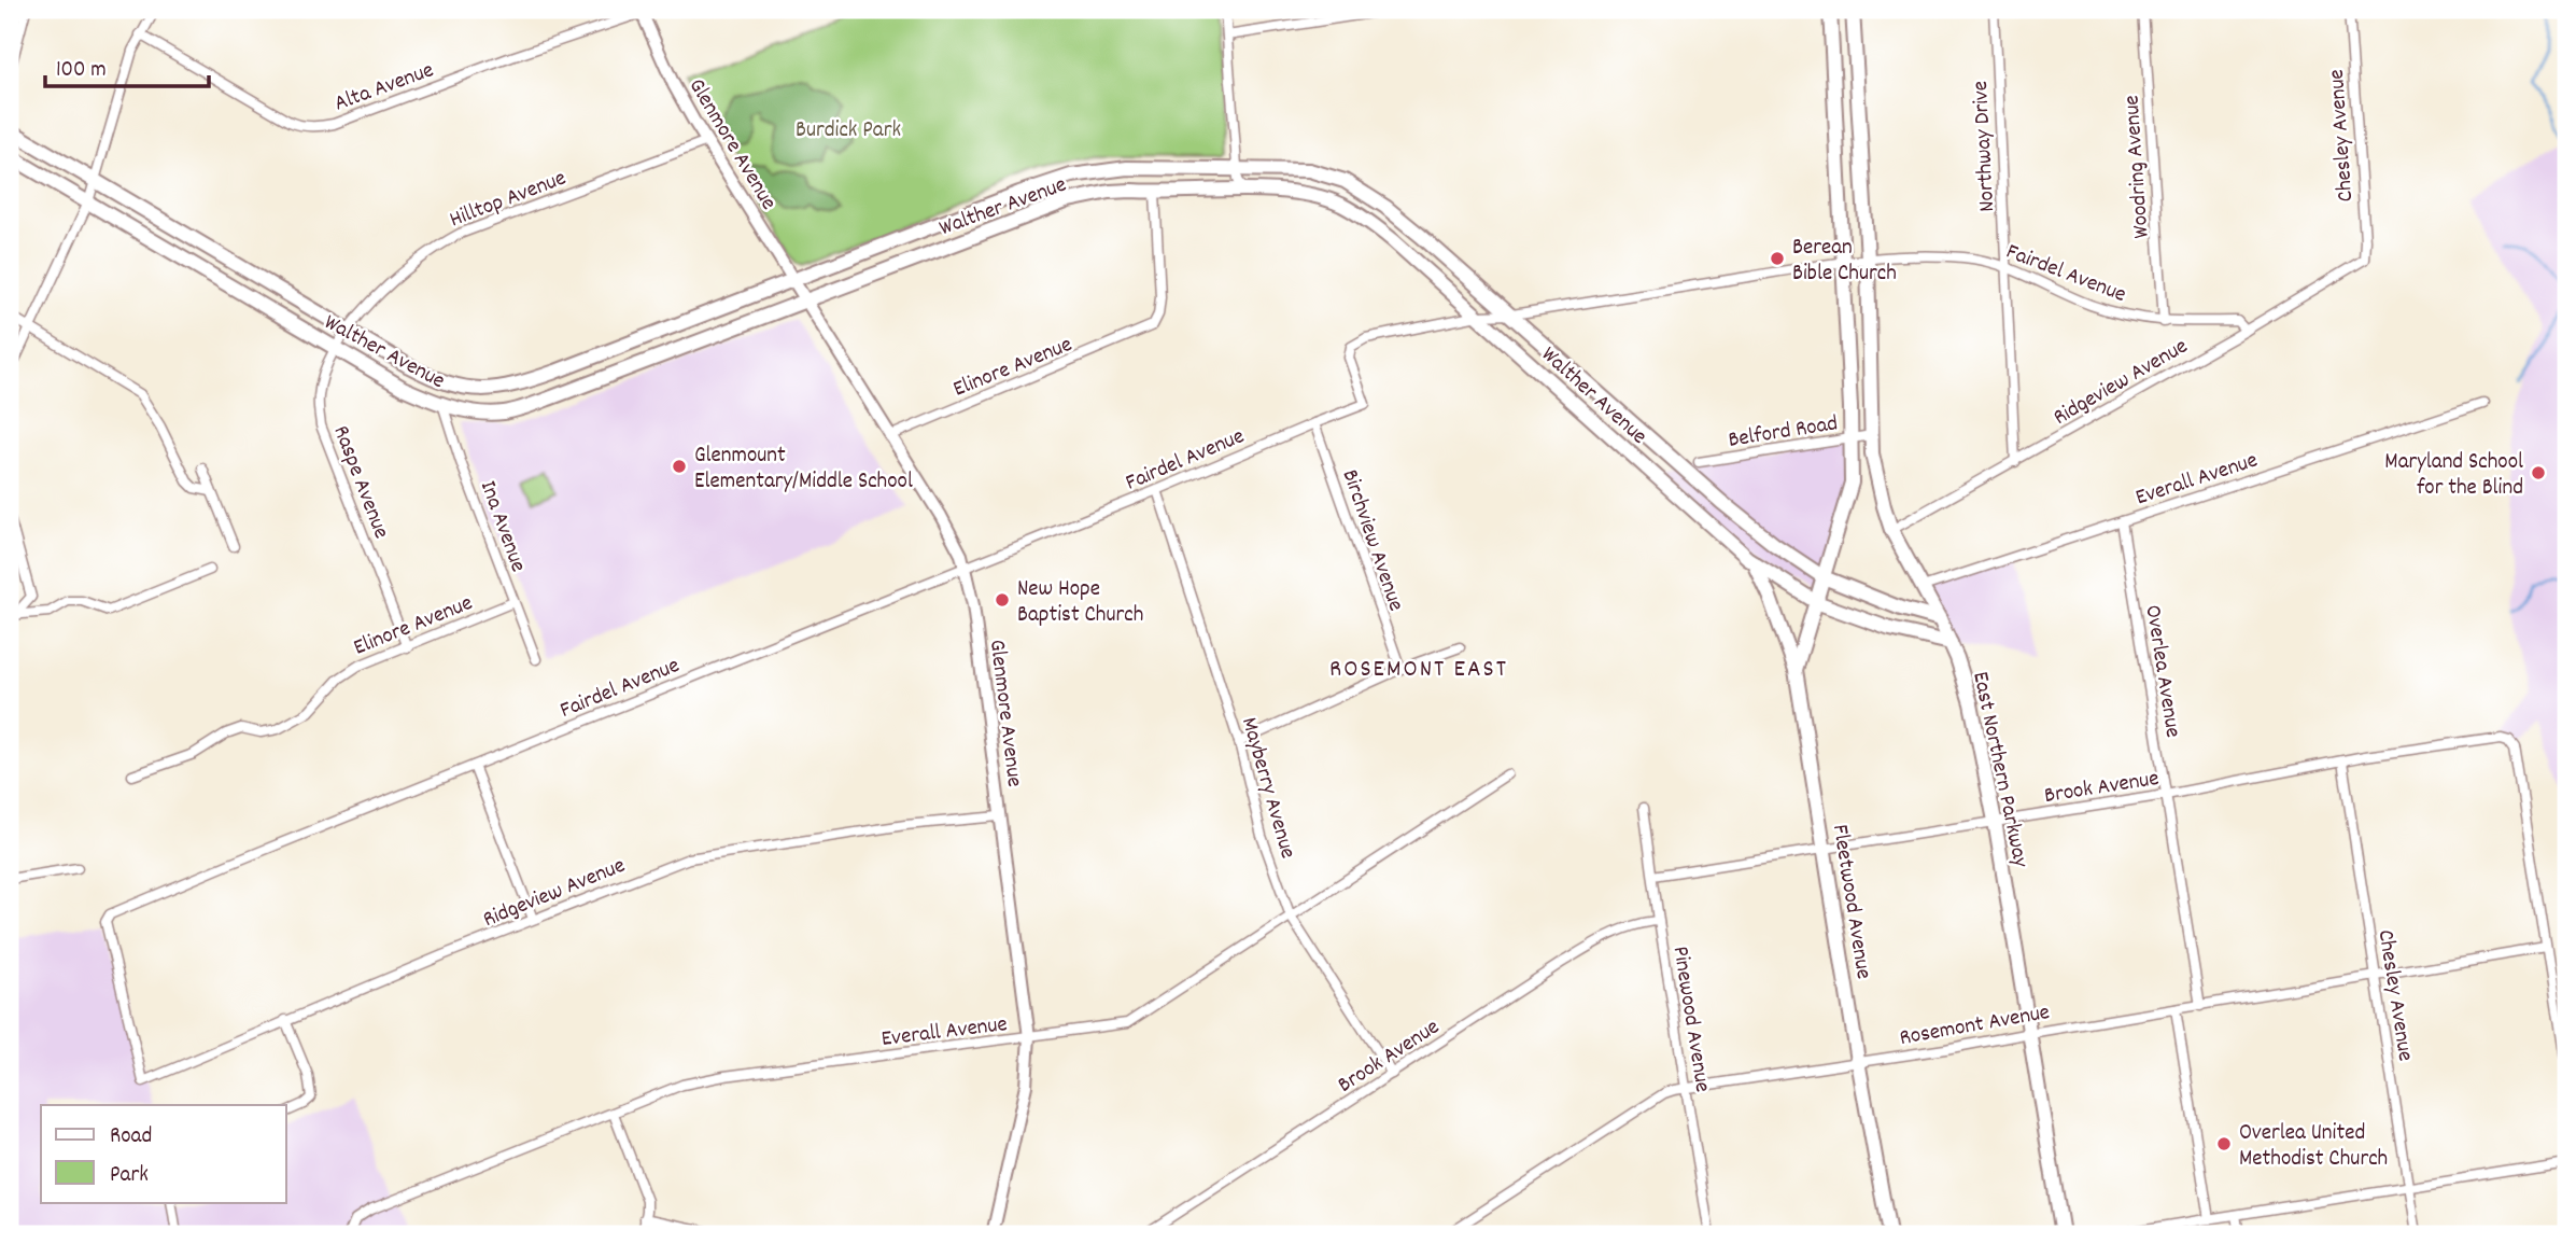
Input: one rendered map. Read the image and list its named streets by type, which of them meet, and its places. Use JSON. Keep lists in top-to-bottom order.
{
  "streets": {
    "main road": ["Walther Avenue", "East Northern Parkway", "Fleetwood Avenue"],
    "street": [
      "Alta Avenue",
      "Chesley Avenue",
      "Glenmore Avenue",
      "Northway Drive",
      "Woodring Avenue",
      "Hilltop Avenue",
      "Fairdel Avenue",
      "Elinore Avenue",
      "Ridgeview Avenue",
      "Belford Road",
      "Everall Avenue",
      "Raspe Avenue",
      "Ina Avenue",
      "Birchview Avenue",
      "Overlea Avenue",
      "Brook Avenue",
      "Mayberry Avenue",
      "Pinewood Avenue",
      "Rosemont Avenue"
    ]
  },
  "crossings": [
    ["Alta Avenue", "Glenmore Avenue"],
    ["Chesley Avenue", "Ridgeview Avenue"],
    ["Chesley Avenue", "Brook Avenue"],
    ["Chesley Avenue", "Rosemont Avenue"],
    ["Glenmore Avenue", "Hilltop Avenue"],
    ["Glenmore Avenue", "Walther Avenue"],
    ["Glenmore Avenue", "Fairdel Avenue"],
    ["Glenmore Avenue", "Elinore Avenue"],
    ["Glenmore Avenue", "Ridgeview Avenue"],
    ["Glenmore Avenue", "Everall Avenue"],
    ["Northway Drive", "Fairdel Avenue"],
    ["Northway Drive", "Ridgeview Avenue"],
    ["Woodring Avenue", "Fairdel Avenue"],
    ["Hilltop Avenue", "Walther Avenue"],
    ["Hilltop Avenue", "Raspe Avenue"],
    ["Walther Avenue", "Fairdel Avenue"],
    ["Walther Avenue", "Elinore Avenue"],
    ["Walther Avenue", "Raspe Avenue"],
    ["Walther Avenue", "Ina Avenue"],
    ["Walther Avenue", "East Northern Parkway"],
    ["Walther Avenue", "Fleetwood Avenue"],
    ["Fairdel Avenue", "Ridgeview Avenue"],
    ["Fairdel Avenue", "Birchview Avenue"],
    ["Fairdel Avenue", "East Northern Parkway"],
    ["Fairdel Avenue", "Mayberry Avenue"],
    ["Elinore Avenue", "Raspe Avenue"],
    ["Elinore Avenue", "Ina Avenue"],
    ["Ridgeview Avenue", "East Northern Parkway"],
    ["Belford Road", "East Northern Parkway"],
    ["Everall Avenue", "Overlea Avenue"],
    ["Everall Avenue", "East Northern Parkway"],
    ["Everall Avenue", "Mayberry Avenue"],
    ["Overlea Avenue", "Brook Avenue"],
    ["Overlea Avenue", "Rosemont Avenue"],
    ["East Northern Parkway", "Brook Avenue"],
    ["East Northern Parkway", "Rosemont Avenue"],
    ["Brook Avenue", "Mayberry Avenue"],
    ["Brook Avenue", "Fleetwood Avenue"],
    ["Brook Avenue", "Pinewood Avenue"],
    ["Brook Avenue", "Rosemont Avenue"],
    ["Fleetwood Avenue", "Rosemont Avenue"],
    ["Pinewood Avenue", "Rosemont Avenue"]
  ],
  "districts": ["ROSEMONT EAST"],
  "parks": ["Burdick Park"],
  "places": [
    "Berean Bible Church",
    "Glenmount Elementary/Middle School",
    "Maryland School for the Blind",
    "New Hope Baptist Church",
    "Overlea United Methodist Church"
  ],
  "legend": ["Road", "Park"],
  "scale_bar": "100 m"
}
